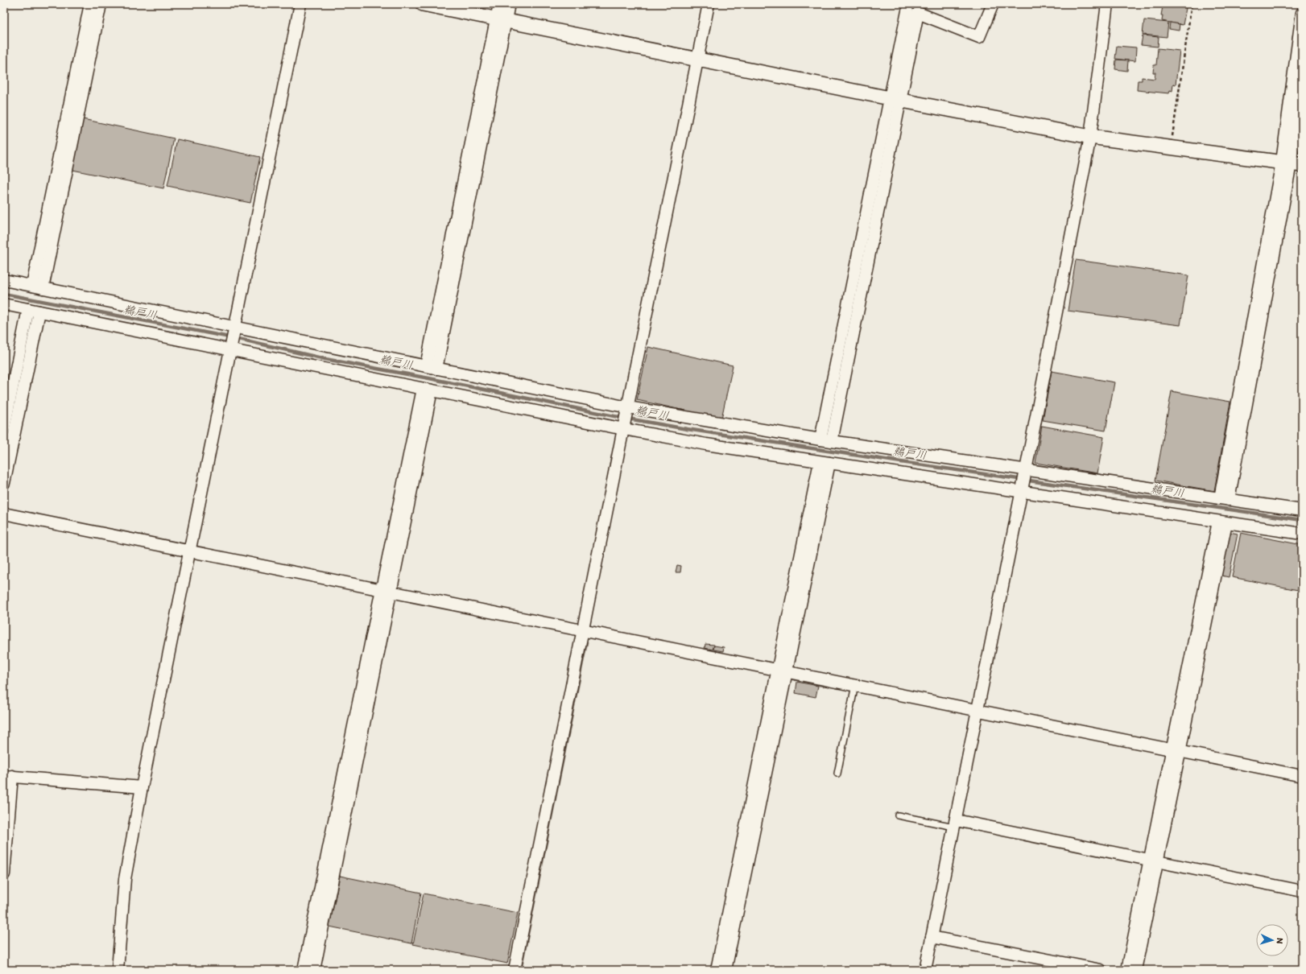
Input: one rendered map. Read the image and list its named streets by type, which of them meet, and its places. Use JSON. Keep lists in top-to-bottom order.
{
  "water": ["鵜戸川"],
  "north": "right"
}
